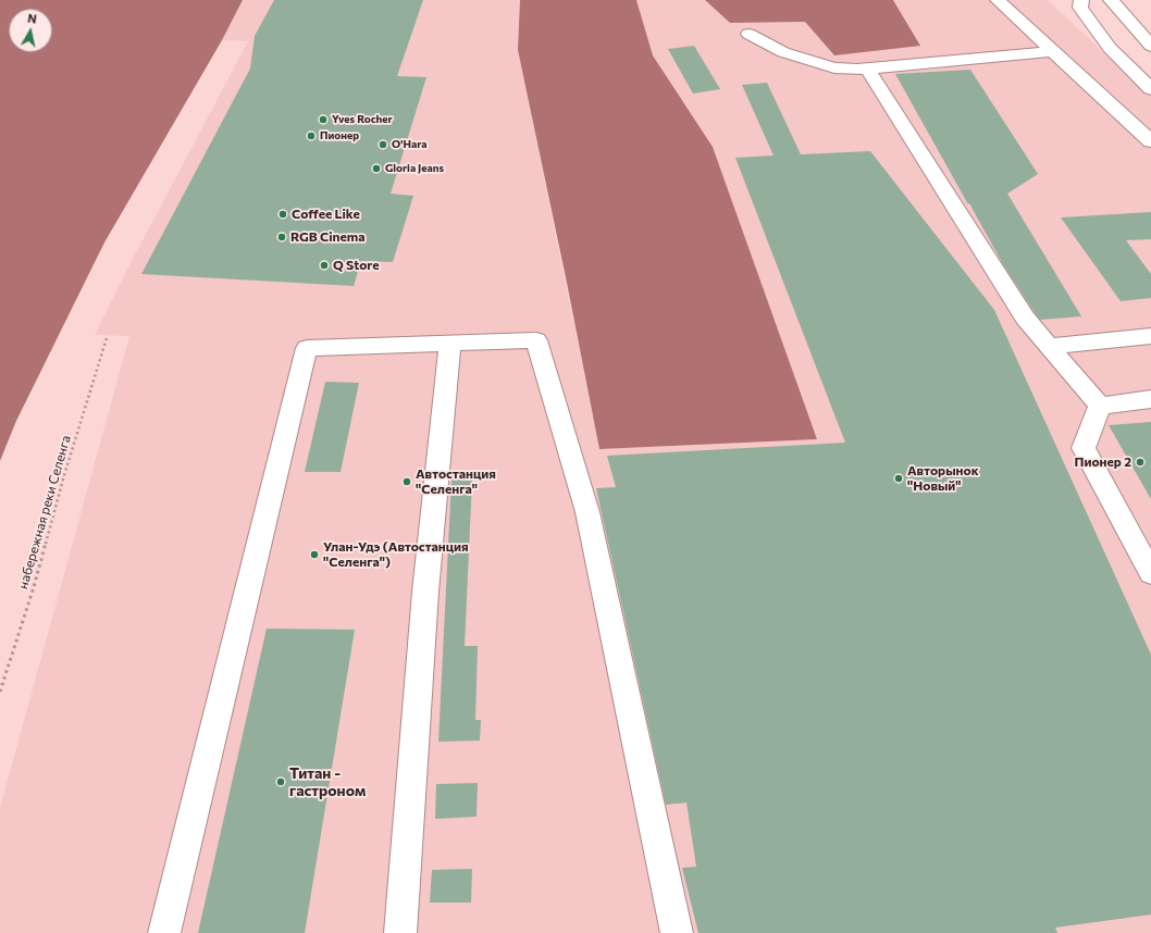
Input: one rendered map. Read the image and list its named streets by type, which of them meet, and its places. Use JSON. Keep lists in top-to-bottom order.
{
  "streets": {
    "path": ["набережная реки Селенга"]
  },
  "places": [
    "Yves Rocher",
    "Пионер",
    "O'Hara",
    "Gloria Jeans",
    "Coffee Like",
    "RGB Cinema",
    "Q Store",
    "Пионер 2",
    "Авторынок \"Новый\"",
    "Автостанция \"Селенга\"",
    "Улан-Удэ (Автостанция \"Селенга\")",
    "Титан - гастроном"
  ],
  "north": "top"
}
